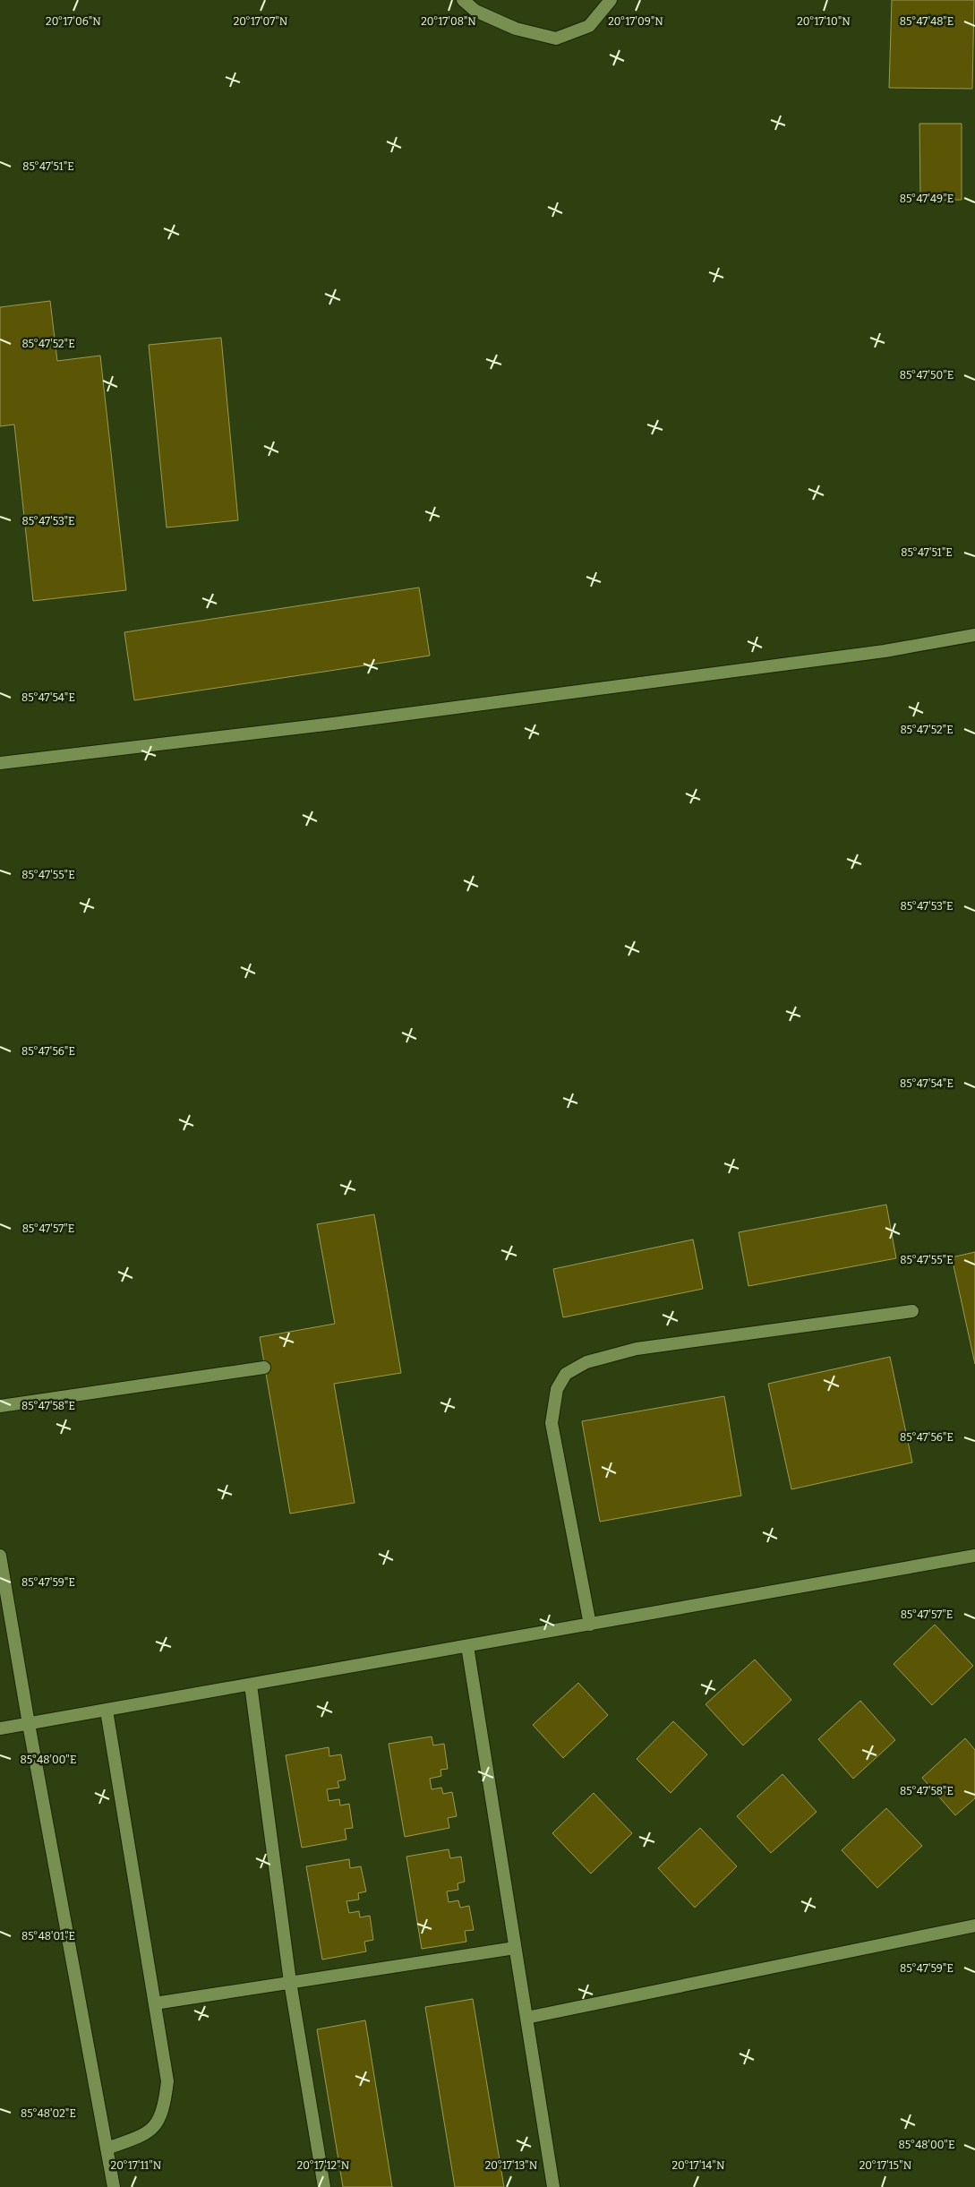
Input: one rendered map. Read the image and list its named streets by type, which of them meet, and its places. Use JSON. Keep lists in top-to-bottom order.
{
  "coordinates": [
    "85°47'48\"E",
    "20°17'06\"N",
    "20°17'08\"N",
    "20°17'09\"N",
    "20°17'10\"N",
    "20°17'07\"N",
    "85°47'51\"E",
    "85°47'49\"E",
    "85°47'52\"E",
    "85°47'50\"E",
    "85°47'53\"E",
    "85°47'54\"E",
    "85°47'55\"E",
    "85°47'56\"E",
    "85°47'57\"E",
    "85°47'58\"E",
    "85°47'59\"E",
    "85°48'00\"E",
    "85°48'01\"E",
    "85°48'02\"E",
    "20°17'11\"N",
    "20°17'12\"N",
    "20°17'13\"N",
    "20°17'14\"N",
    "20°17'15\"N"
  ]
}
